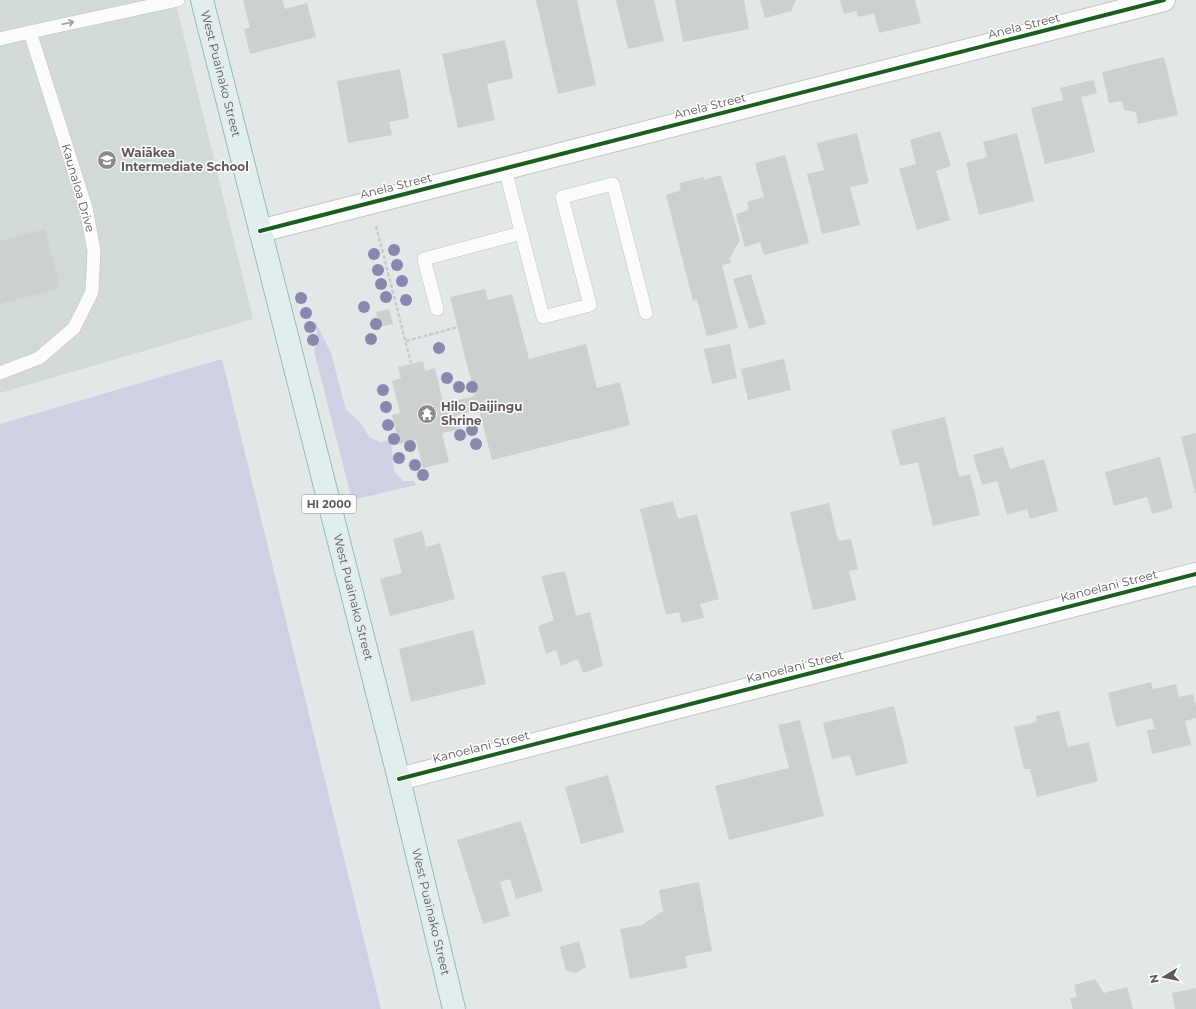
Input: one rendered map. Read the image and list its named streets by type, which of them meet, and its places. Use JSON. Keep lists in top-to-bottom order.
{
  "streets": {
    "highway": ["West Puainako Street", "HI 2000"],
    "street": ["Anela Street", "Kanoelani Street"],
    "lane": ["Kaunaloa Drive"]
  },
  "crossings": [
    ["Anela Street", "West Puainako Street"],
    ["West Puainako Street", "Kanoelani Street"]
  ],
  "places": {
    "school or university": ["Waiākea Intermediate School"],
    "temple": ["Hilo Daijingu Shrine"]
  },
  "north": "left"
}
